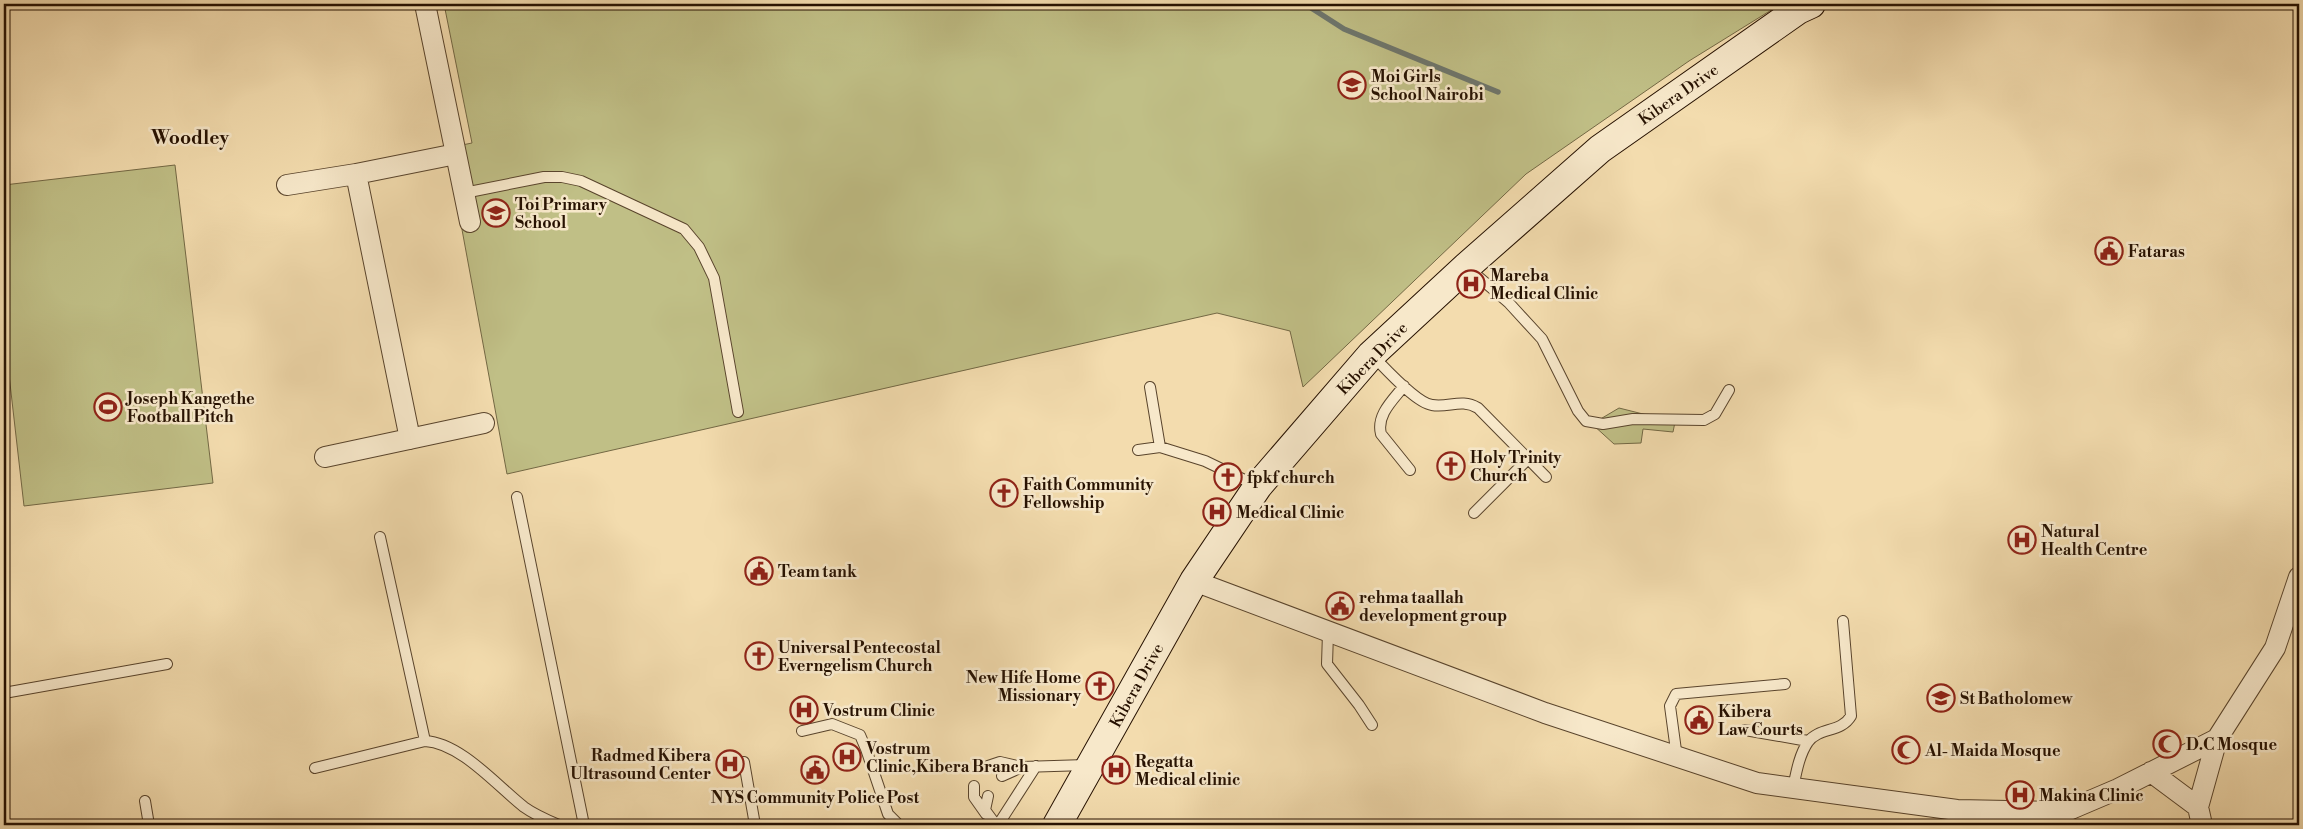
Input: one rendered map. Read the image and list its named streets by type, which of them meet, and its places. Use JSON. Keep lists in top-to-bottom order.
{
  "streets": {
    "street": ["Kibera Drive"]
  },
  "districts": ["Woodley"],
  "places": {
    "school or university": ["Moi Girls School Nairobi", "Toi Primary School", "St Batholomew"],
    "public building": [
      "Fataras",
      "Team tank",
      "rehma taallah development group",
      "Kibera Law Courts",
      "NYS Community Police Post"
    ],
    "hospital": [
      "Mareba Medical Clinic",
      "Medical Clinic",
      "Natural Health Centre",
      "Vostrum Clinic",
      "Vostrum Clinic,Kibera Branch",
      "Radmed Kibera Ultrasound Center",
      "Regatta Medical clinic",
      "Makina Clinic"
    ],
    "sports": ["Joseph Kangethe Football Pitch"],
    "church": [
      "Holy Trinity Church",
      "fpkf church",
      "Faith Community Fellowship",
      "Universal Pentecostal Everngelism Church",
      "New Hife Home Missionary"
    ],
    "mosque": ["D.C Mosque", "Al- Maida Mosque"]
  }
}
